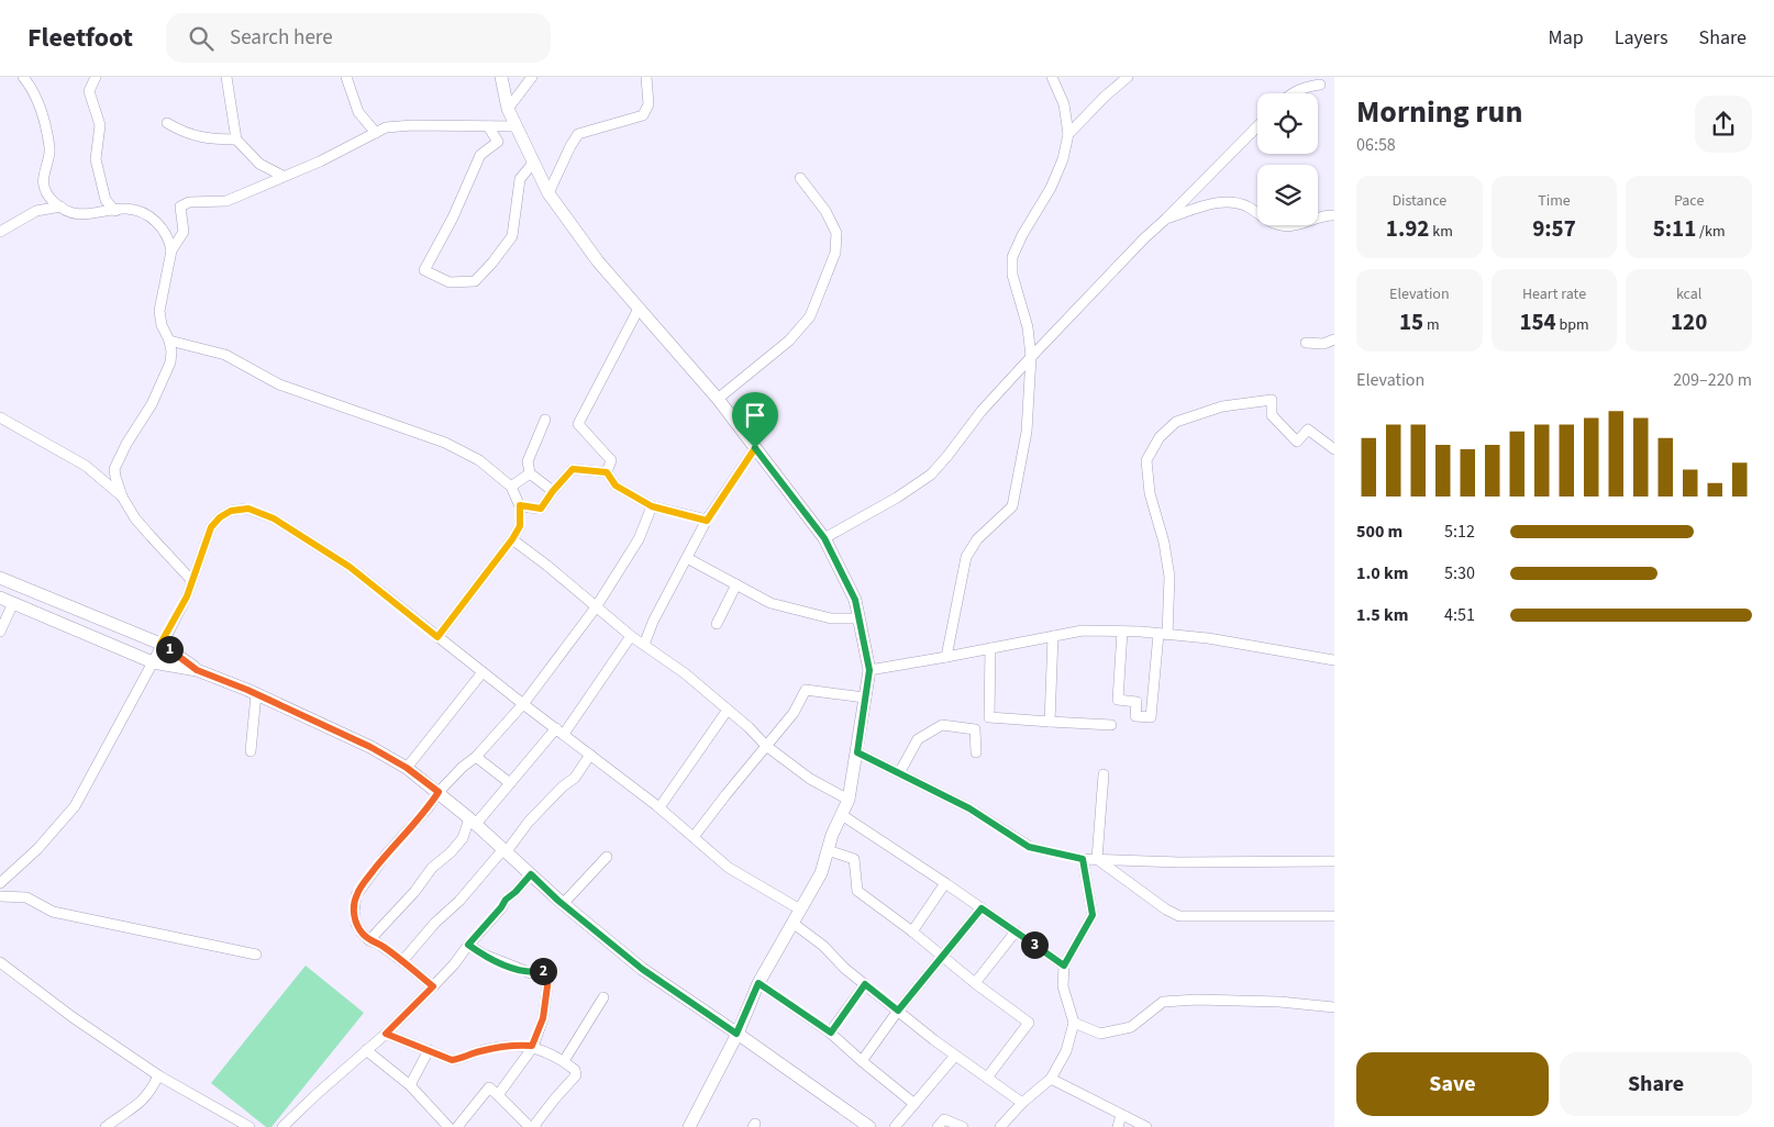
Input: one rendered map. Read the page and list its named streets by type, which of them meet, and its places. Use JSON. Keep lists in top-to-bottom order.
{
  "page": {
    "header": "Fleetfoot",
    "search": "Search here",
    "nav": ["Map", "Layers", "Share"],
    "heading": ["Morning run", "06:58"],
    "stats": [
      ["Distance", "1.92 km"],
      ["Time", "9:57"],
      ["Pace", "5:11 /km"],
      ["Elevation", "15 m"],
      ["Heart rate", "154 bpm"],
      ["kcal", "120"]
    ],
    "chart": ["Elevation", "209–220 m"],
    "list": [
      {
        "name": "500 m",
        "note": "5:12"
      },
      {
        "name": "1.0 km",
        "note": "5:30"
      },
      {
        "name": "1.5 km",
        "note": "4:51"
      }
    ],
    "pins": ["1", "3", "2"],
    "buttons": ["Save", "Share"]
  }
}
